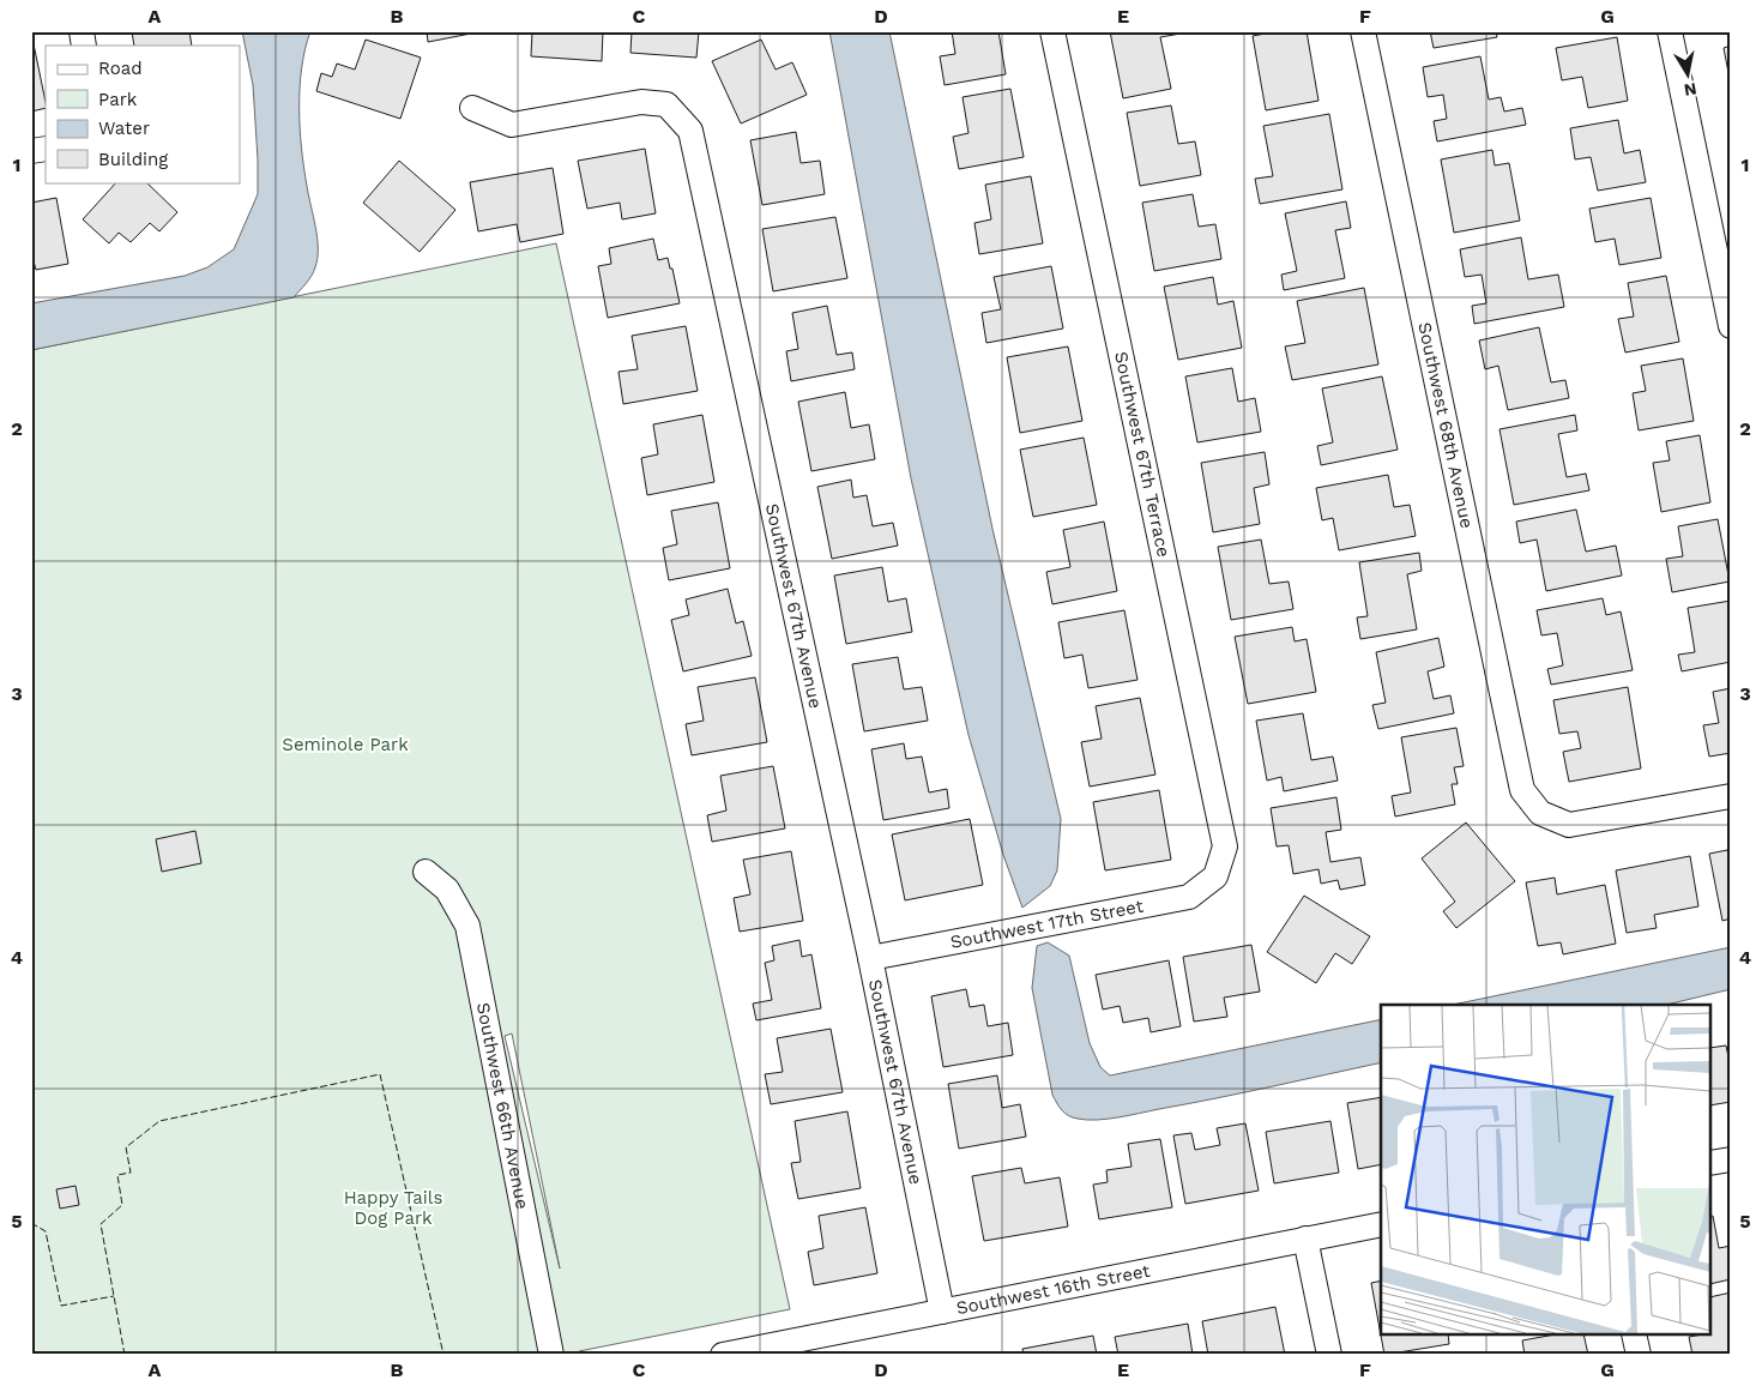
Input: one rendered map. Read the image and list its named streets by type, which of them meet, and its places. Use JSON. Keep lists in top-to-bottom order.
{
  "streets": {
    "street": [
      "Southwest 68th Avenue",
      "Southwest 67th Terrace",
      "Southwest 67th Avenue",
      "Southwest 17th Street",
      "Southwest 66th Avenue",
      "Southwest 16th Street"
    ]
  },
  "crossings": [
    ["Southwest 67th Terrace", "Southwest 17th Street"],
    ["Southwest 67th Avenue", "Southwest 17th Street"],
    ["Southwest 67th Avenue", "Southwest 16th Street"]
  ],
  "parks": ["Seminole Park", "Happy Tails Dog Park"],
  "legend": [
    "Road",
    "Park",
    "Water",
    "Building"
  ],
  "north": "bottom",
  "grid": {
    "columns": [
      "A",
      "B",
      "C",
      "D",
      "E",
      "F",
      "G"
    ],
    "rows": [
      "1",
      "2",
      "3",
      "4",
      "5"
    ]
  }
}
